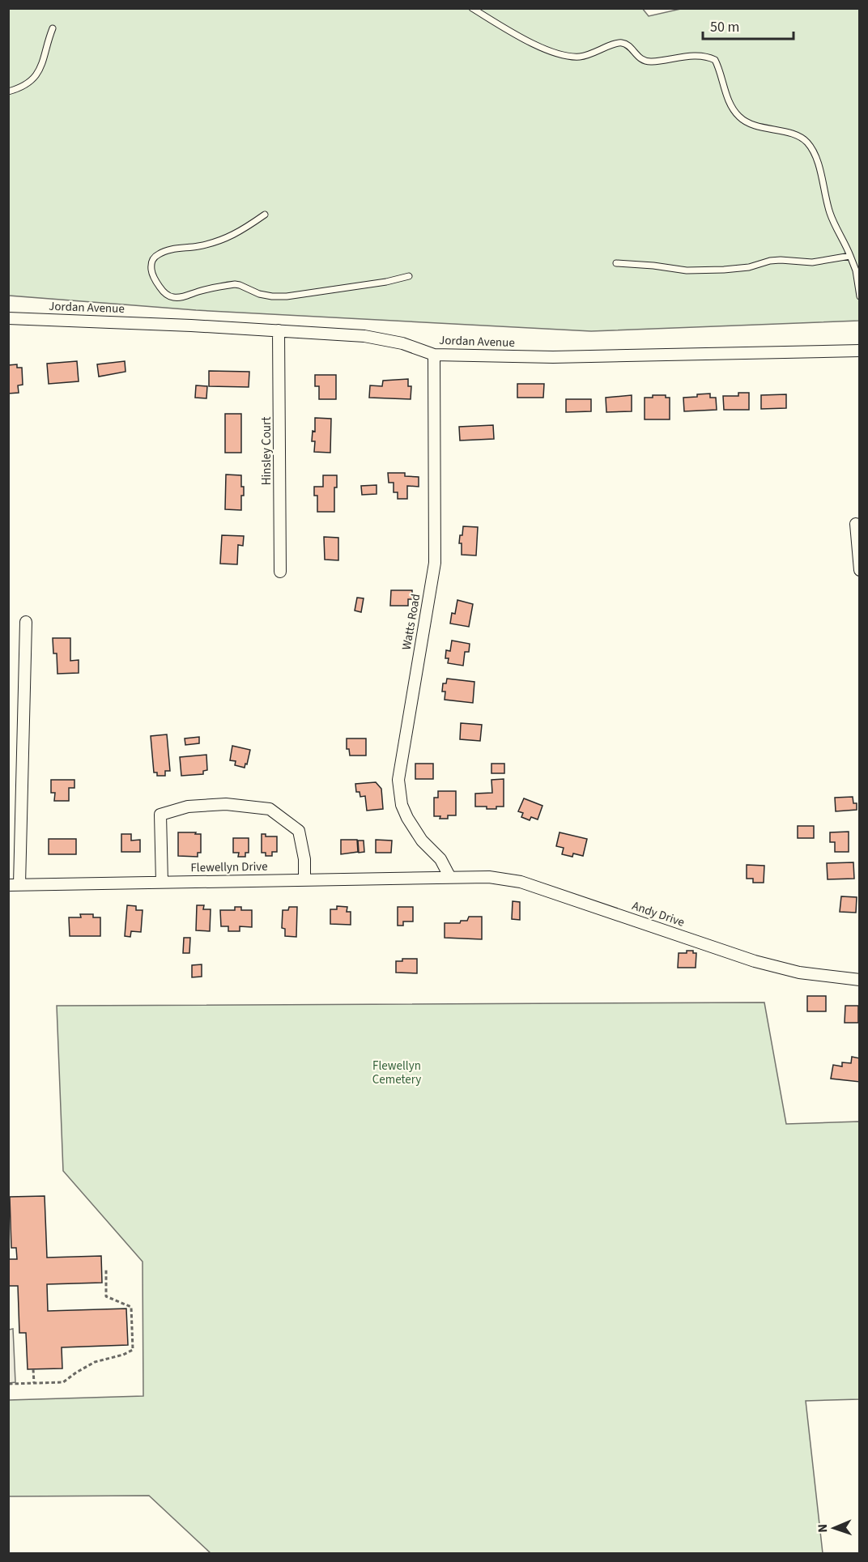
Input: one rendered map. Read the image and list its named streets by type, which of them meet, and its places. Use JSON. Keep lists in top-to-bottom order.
{
  "streets": {
    "street": [
      "Jordan Avenue",
      "Hinsley Court",
      "Watts Road",
      "Flewellyn Drive",
      "Andy Drive"
    ]
  },
  "crossings": [
    ["Jordan Avenue", "Hinsley Court"],
    ["Jordan Avenue", "Watts Road"],
    ["Watts Road", "Flewellyn Drive"],
    ["Watts Road", "Andy Drive"],
    ["Flewellyn Drive", "Andy Drive"]
  ],
  "parks": ["Flewellyn Cemetery"],
  "scale_bar": "50 m",
  "north": "left"
}
